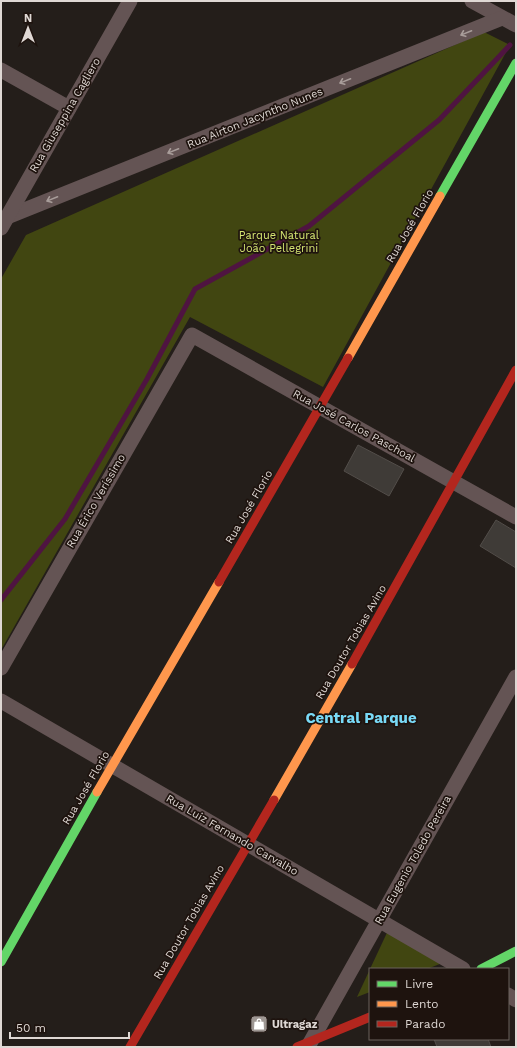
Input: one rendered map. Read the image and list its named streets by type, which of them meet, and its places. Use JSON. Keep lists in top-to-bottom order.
{
  "streets": {
    "street": [
      "Rua Giuseppina Cagliero",
      "Rua Airton Jacyntho Nunes",
      "Rua José Florio",
      "Rua José Carlos Paschoal",
      "Rua Érico Veríssimo",
      "Rua Doutor Tobias Avino",
      "Rua Luiz Fernando Carvalho",
      "Rua Eugenio Toledo Pereira"
    ]
  },
  "crossings": [
    ["Rua Giuseppina Cagliero", "Rua Airton Jacyntho Nunes"],
    ["Rua José Florio", "Rua José Carlos Paschoal"],
    ["Rua José Florio", "Rua Luiz Fernando Carvalho"],
    ["Rua José Carlos Paschoal", "Rua Érico Veríssimo"],
    ["Rua José Carlos Paschoal", "Rua Doutor Tobias Avino"],
    ["Rua Doutor Tobias Avino", "Rua Luiz Fernando Carvalho"],
    ["Rua Luiz Fernando Carvalho", "Rua Eugenio Toledo Pereira"]
  ],
  "one_way": ["Rua Airton Jacyntho Nunes"],
  "districts": ["Central Parque"],
  "parks": ["Parque Natural João Pellegrini"],
  "places": {
    "shop": ["Ultragaz"]
  },
  "legend": ["Livre", "Lento", "Parado"],
  "scale_bar": "50 m",
  "north": "top"
}
